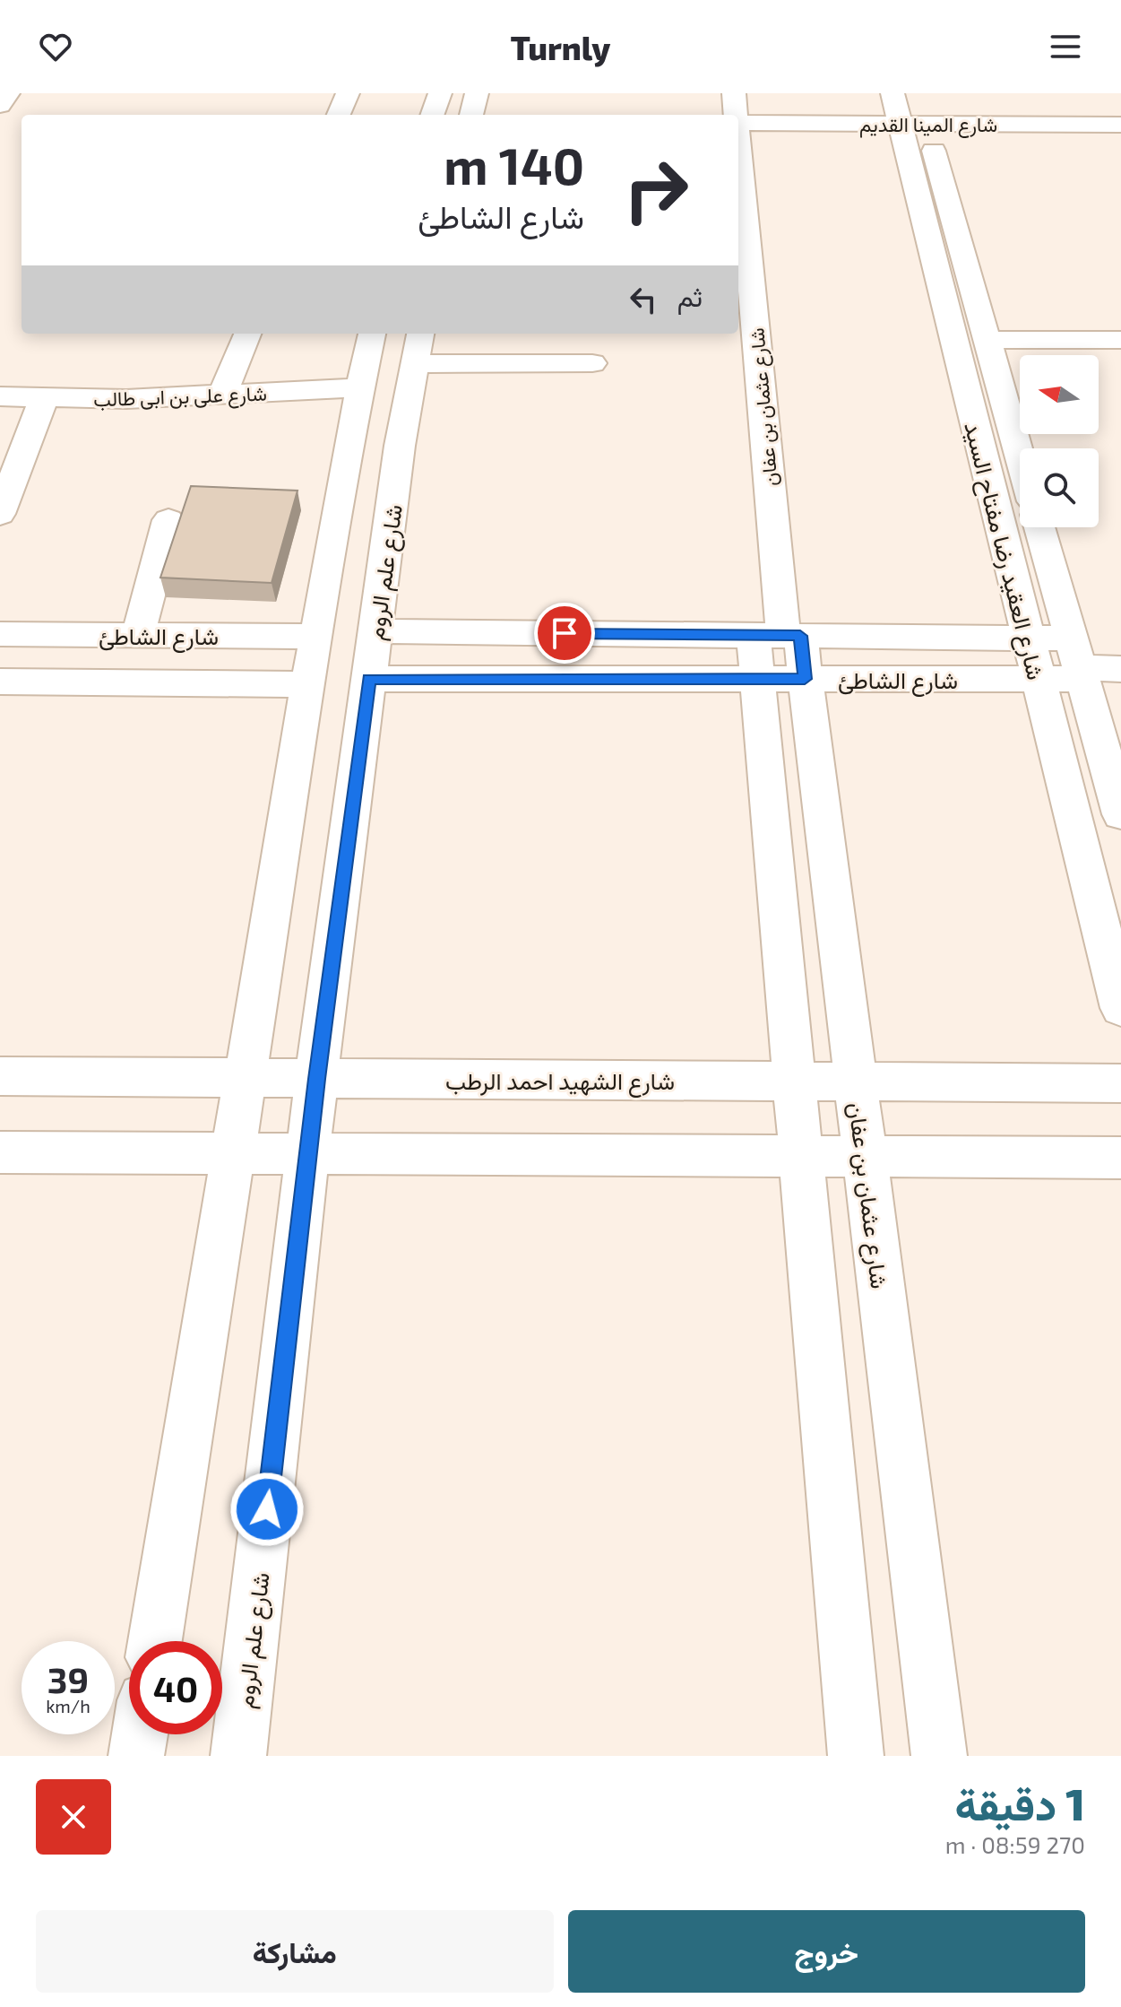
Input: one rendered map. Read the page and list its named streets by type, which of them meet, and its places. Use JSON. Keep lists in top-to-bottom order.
{
  "streets": {
    "street": [
      "شارع المينا القديم",
      "شارع على بن ابى طالب",
      "شارع عثمان بن عفان",
      "شارع العقيد رضا مفتاح السيد",
      "شارع علم الروم",
      "شارع الشاطئ",
      "شارع الشهيد احمد الرطب"
    ]
  },
  "crossings": [
    ["شارع المينا القديم", "شارع العقيد رضا مفتاح السيد"],
    ["شارع على بن ابى طالب", "شارع علم الروم"],
    ["شارع عثمان بن عفان", "شارع الشاطئ"],
    ["شارع عثمان بن عفان", "شارع الشهيد احمد الرطب"],
    ["شارع العقيد رضا مفتاح السيد", "شارع الشاطئ"],
    ["شارع علم الروم", "شارع الشاطئ"],
    ["شارع علم الروم", "شارع الشهيد احمد الرطب"]
  ],
  "north": "left",
  "page": {
    "header": "Turnly",
    "turn": ["140 m", "شارع الشاطئ"],
    "then": "ثم",
    "speed": "39 km/h",
    "limit": "40",
    "heading": ["1 دقيقة", "270 m · 08:59"],
    "buttons": ["خروج", "مشاركة"]
  }
}
